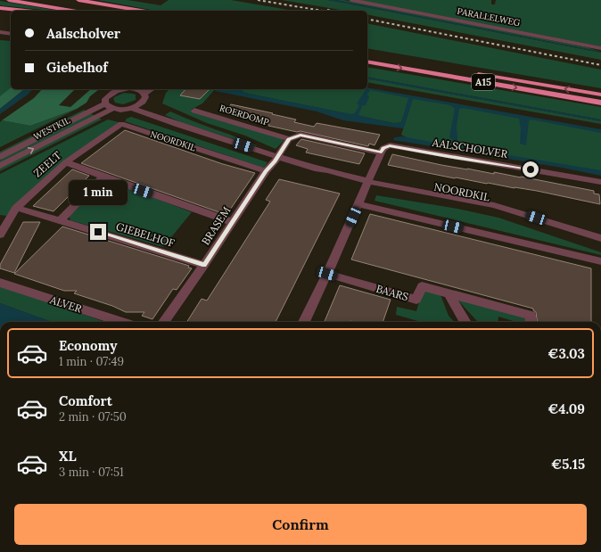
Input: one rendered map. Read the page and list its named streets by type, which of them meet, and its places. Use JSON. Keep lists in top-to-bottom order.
{
  "streets": {
    "highway": ["A15"],
    "street": [
      "PARALLELWEG",
      "ROERDOMP",
      "WESTKIL",
      "NOORDKIL",
      "AALSCHOLVER",
      "ZEELT",
      "BRASEM",
      "GIEBELHOF",
      "BAARS",
      "ALVER"
    ]
  },
  "crossings": [
    ["ROERDOMP", "BRASEM"],
    ["NOORDKIL", "ZEELT"],
    ["NOORDKIL", "BRASEM"],
    ["ZEELT", "GIEBELHOF"],
    ["BRASEM", "GIEBELHOF"]
  ],
  "page": {
    "banner": ["Aalscholver", "Giebelhof"],
    "bubble": "1 min",
    "list": [
      {
        "name": "Economy",
        "note": "1 min · 07:49",
        "value": "€3.03"
      },
      {
        "name": "Comfort",
        "note": "2 min · 07:50",
        "value": "€4.09"
      },
      {
        "name": "XL",
        "note": "3 min · 07:51",
        "value": "€5.15"
      }
    ],
    "buttons": "Confirm"
  }
}
